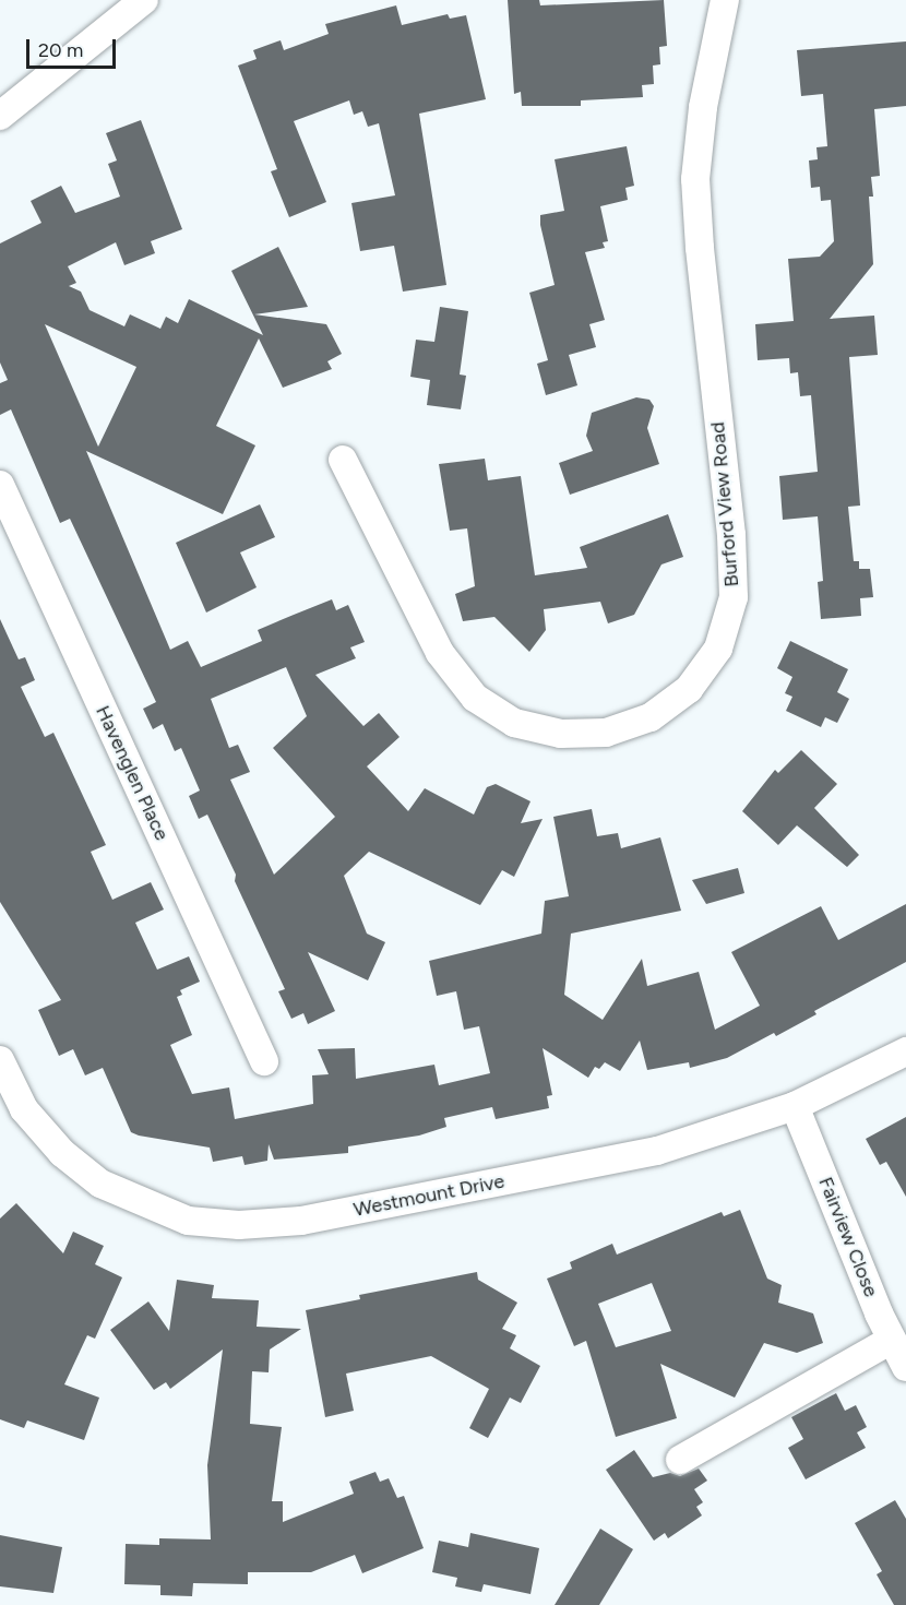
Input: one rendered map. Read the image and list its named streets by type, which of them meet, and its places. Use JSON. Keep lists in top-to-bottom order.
{
  "streets": {
    "street": [
      "Burford View Road",
      "Havenglen Place",
      "Westmount Drive",
      "Fairview Close"
    ]
  },
  "crossings": [
    ["Westmount Drive", "Fairview Close"]
  ],
  "scale_bar": "20 m"
}
